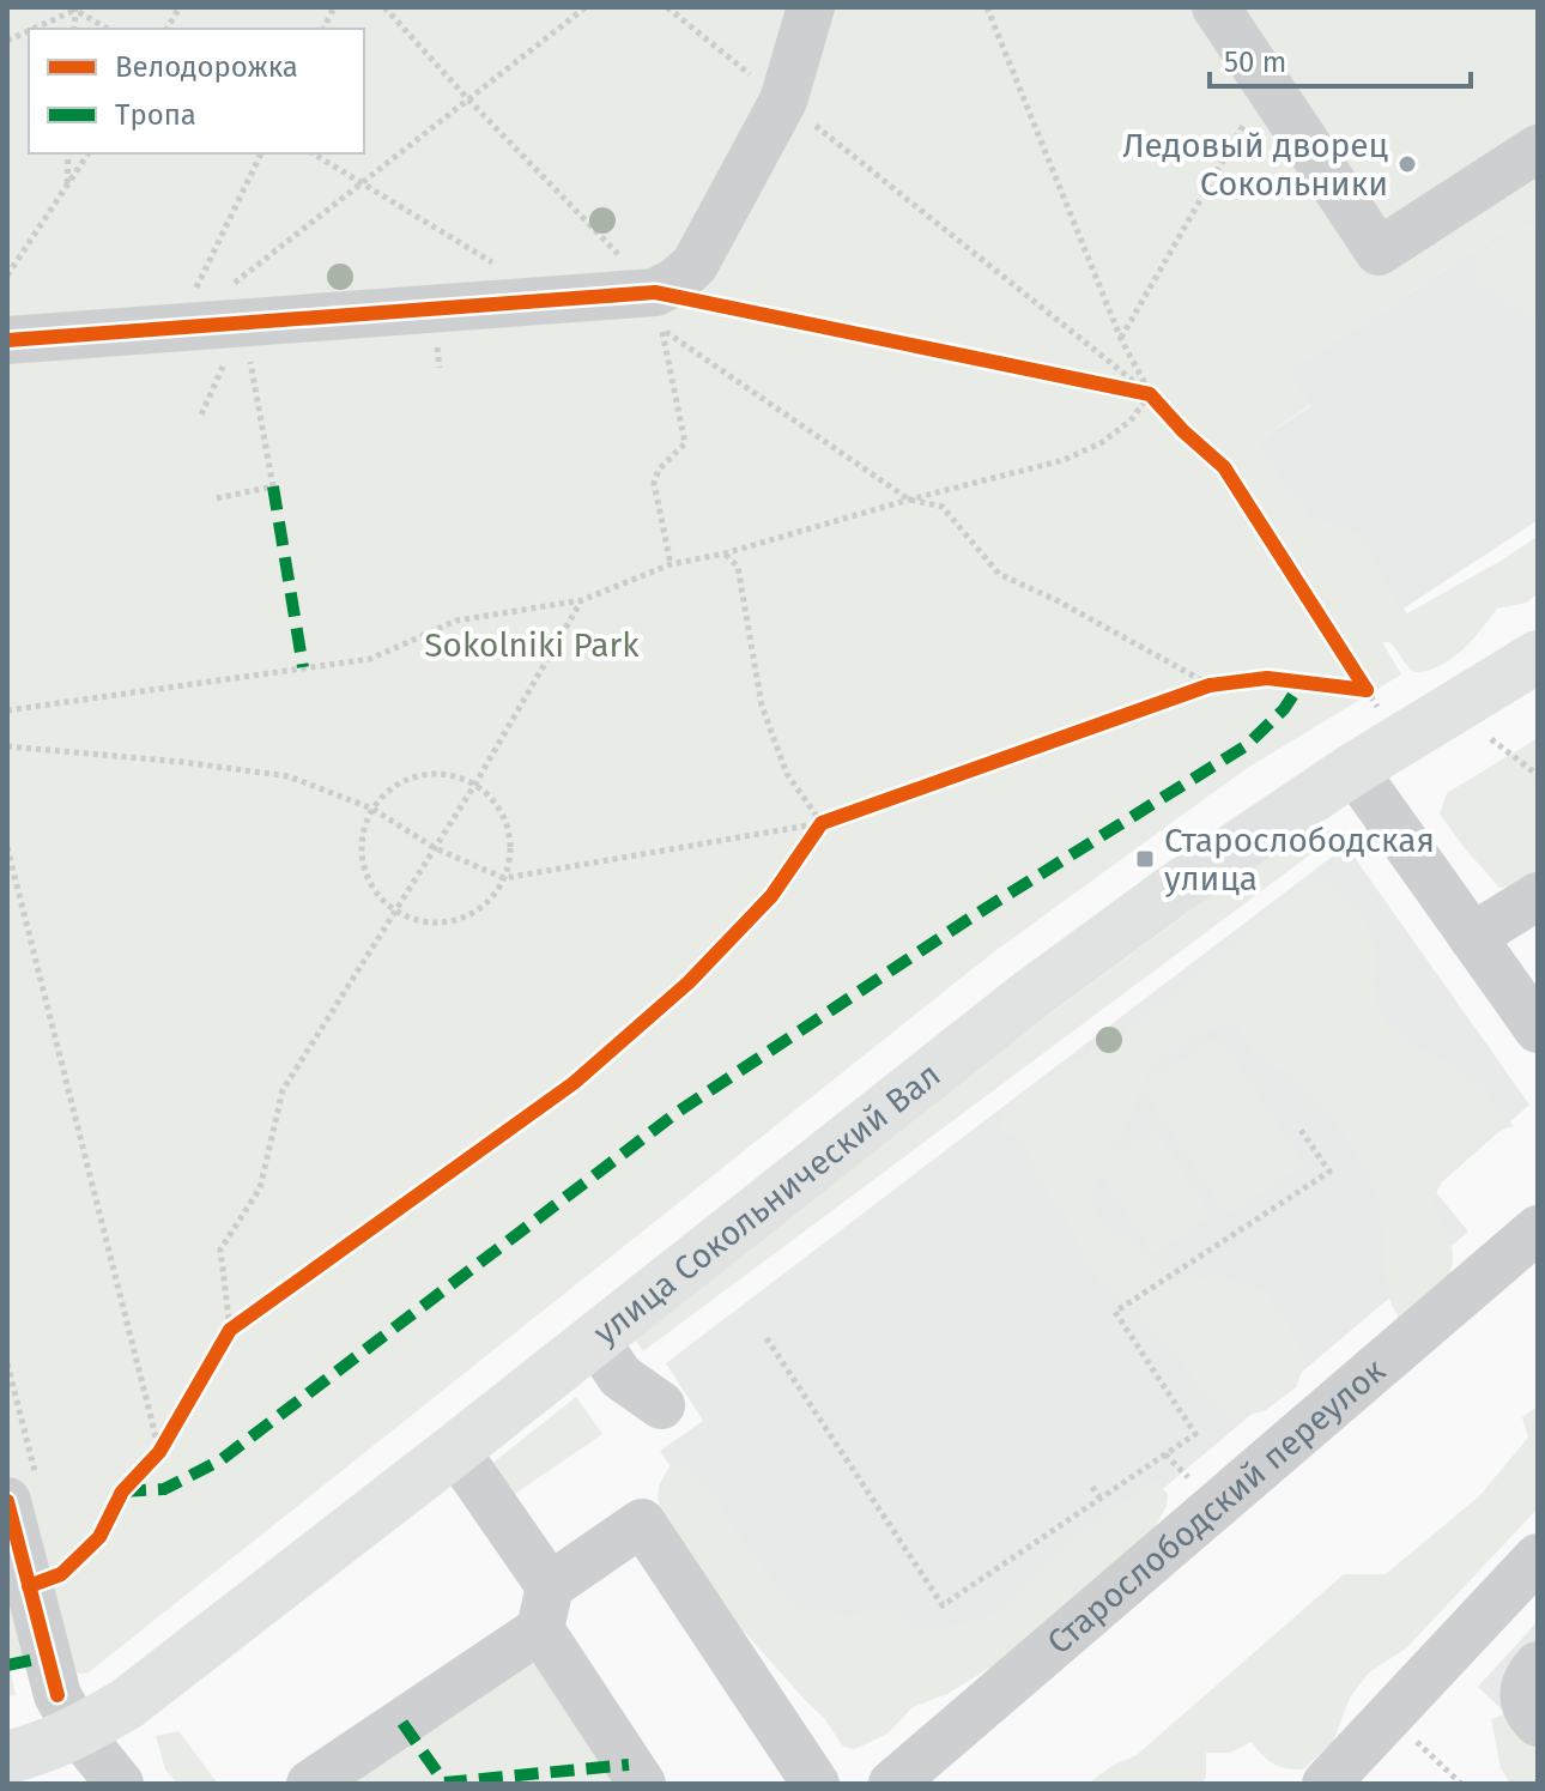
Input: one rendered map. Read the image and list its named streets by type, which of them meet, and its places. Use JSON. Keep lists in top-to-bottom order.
{
  "streets": {
    "main road": ["улица Сокольнический Вал"],
    "street": ["Старослободский переулок"]
  },
  "parks": ["Sokolniki Park"],
  "places": {
    "other": ["Ледовый дворец Сокольники"],
    "transit": ["Старослободская улица"]
  },
  "legend": ["Велодорожка", "Тропа"],
  "scale_bar": "50 m"
}
